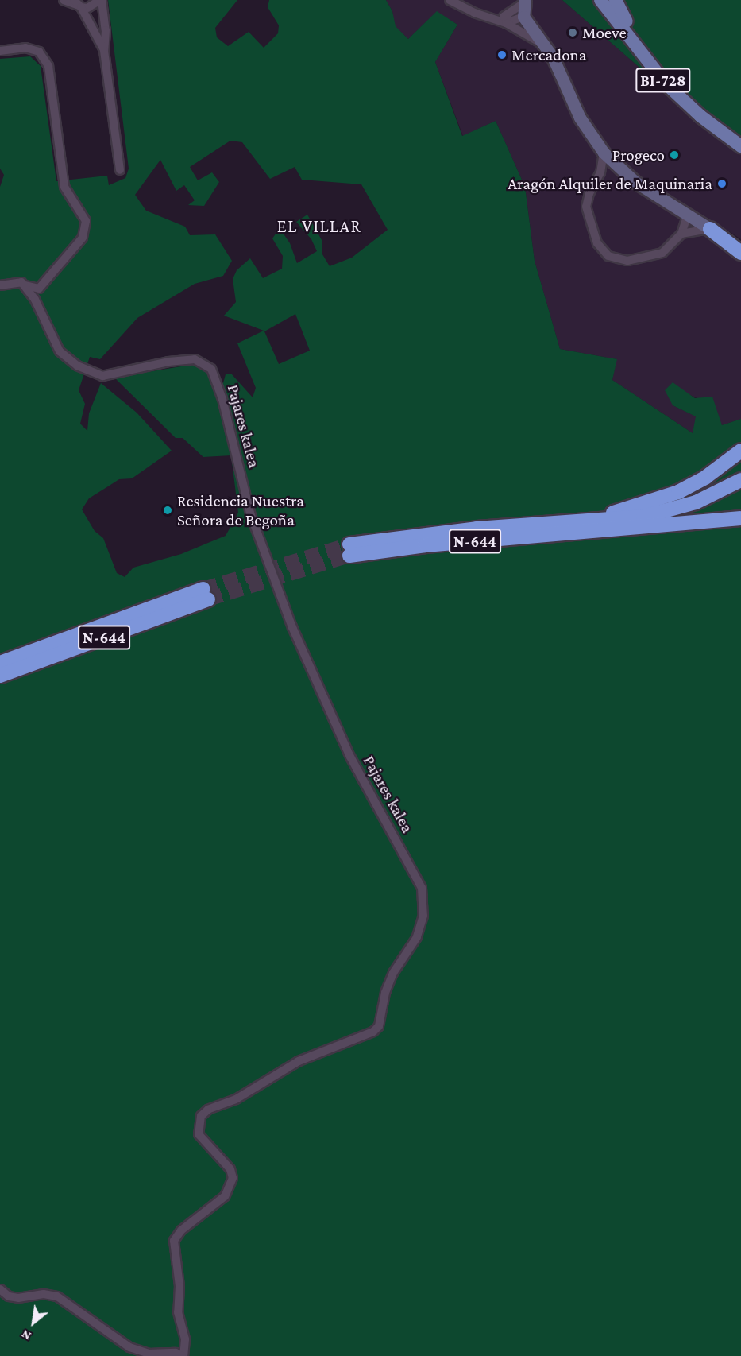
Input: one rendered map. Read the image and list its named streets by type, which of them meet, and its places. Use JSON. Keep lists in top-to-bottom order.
{
  "streets": {
    "highway": ["N-644"],
    "main road": ["BI-728"],
    "street": ["Pajares kalea"]
  },
  "districts": ["EL VILLAR"],
  "places": [
    "Moeve",
    "Mercadona",
    "Progeco",
    "Aragón Alquiler de Maquinaria",
    "Residencia Nuestra Señora de Begoña"
  ],
  "north": "bottom left"
}
